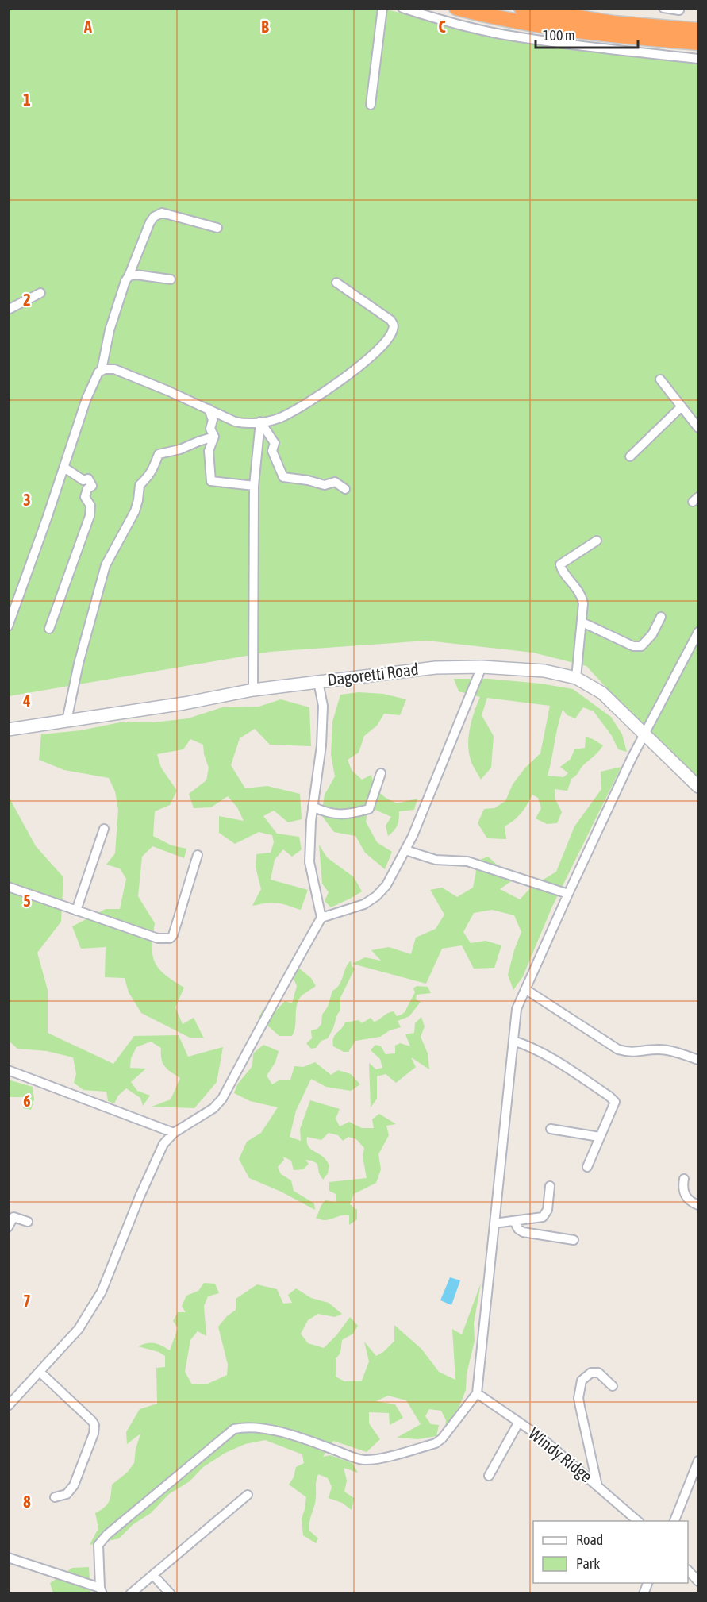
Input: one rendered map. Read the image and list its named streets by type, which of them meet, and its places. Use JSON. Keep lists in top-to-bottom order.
{
  "streets": {
    "main road": ["Dagoretti Road"],
    "street": ["Windy Ridge"]
  },
  "legend": ["Road", "Park"],
  "scale_bar": "100 m",
  "grid": {
    "columns": ["A", "B", "C"],
    "rows": [
      "1",
      "2",
      "3",
      "4",
      "5",
      "6",
      "7",
      "8"
    ]
  }
}
